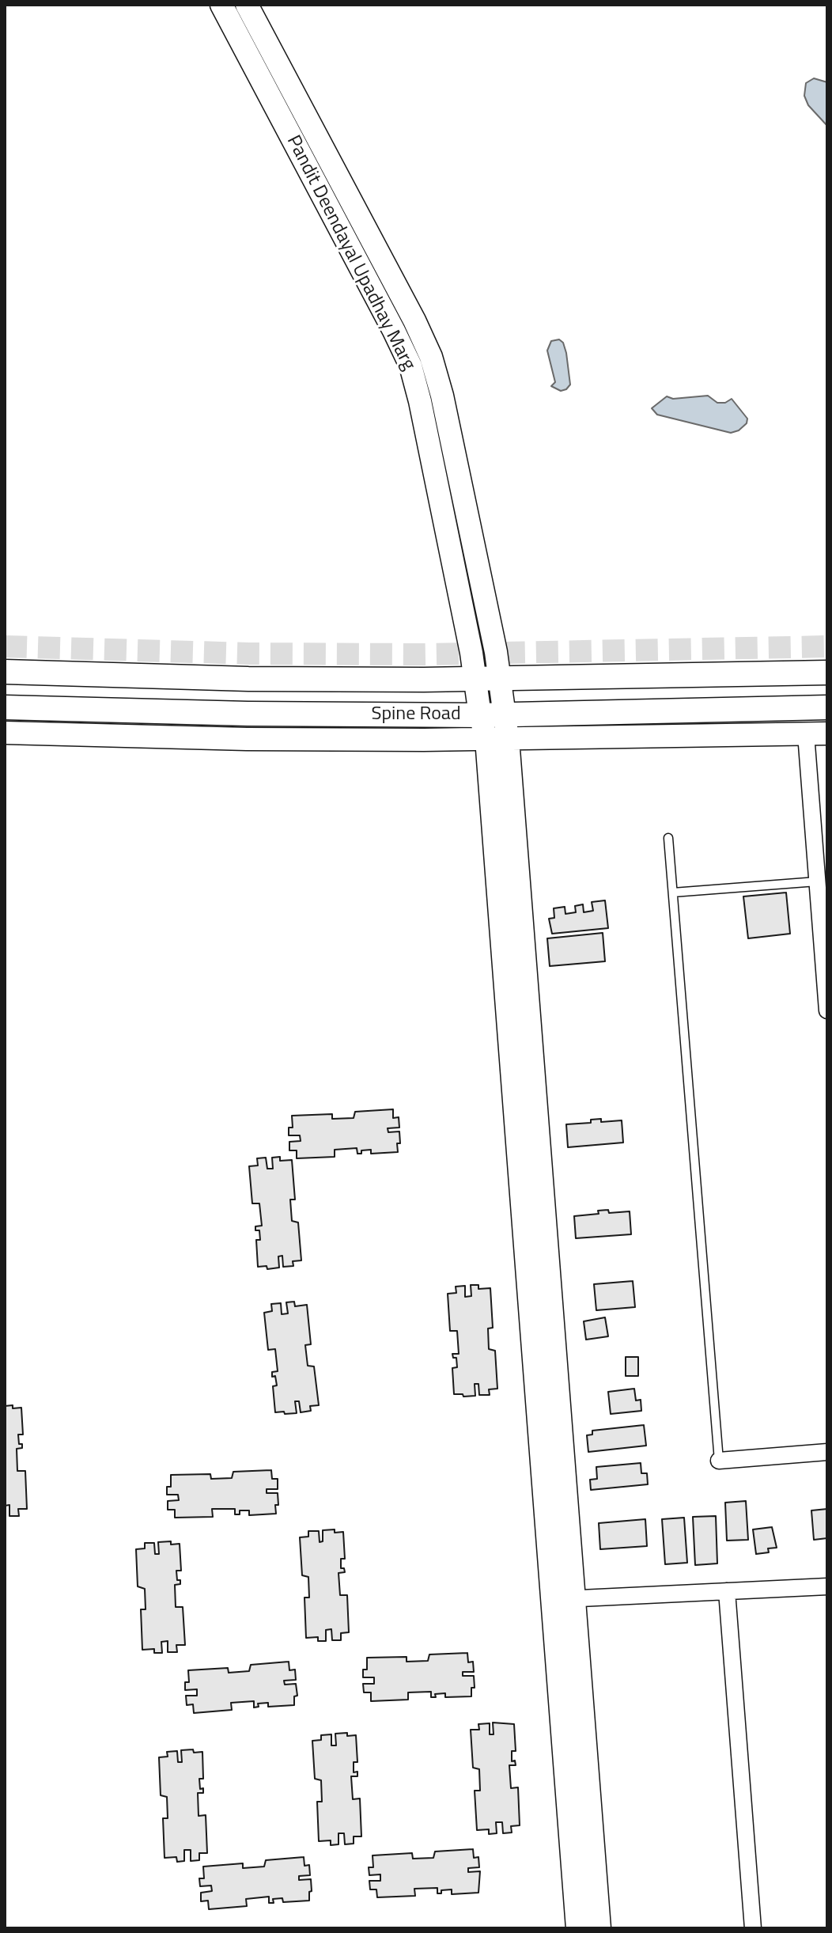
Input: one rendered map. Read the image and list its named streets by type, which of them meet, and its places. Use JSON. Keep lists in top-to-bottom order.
{
  "streets": {
    "main road": ["Pandit Deendayal Upadhay Marg", "Spine Road"]
  },
  "crossings": [
    ["Pandit Deendayal Upadhay Marg", "Spine Road"]
  ]
}
